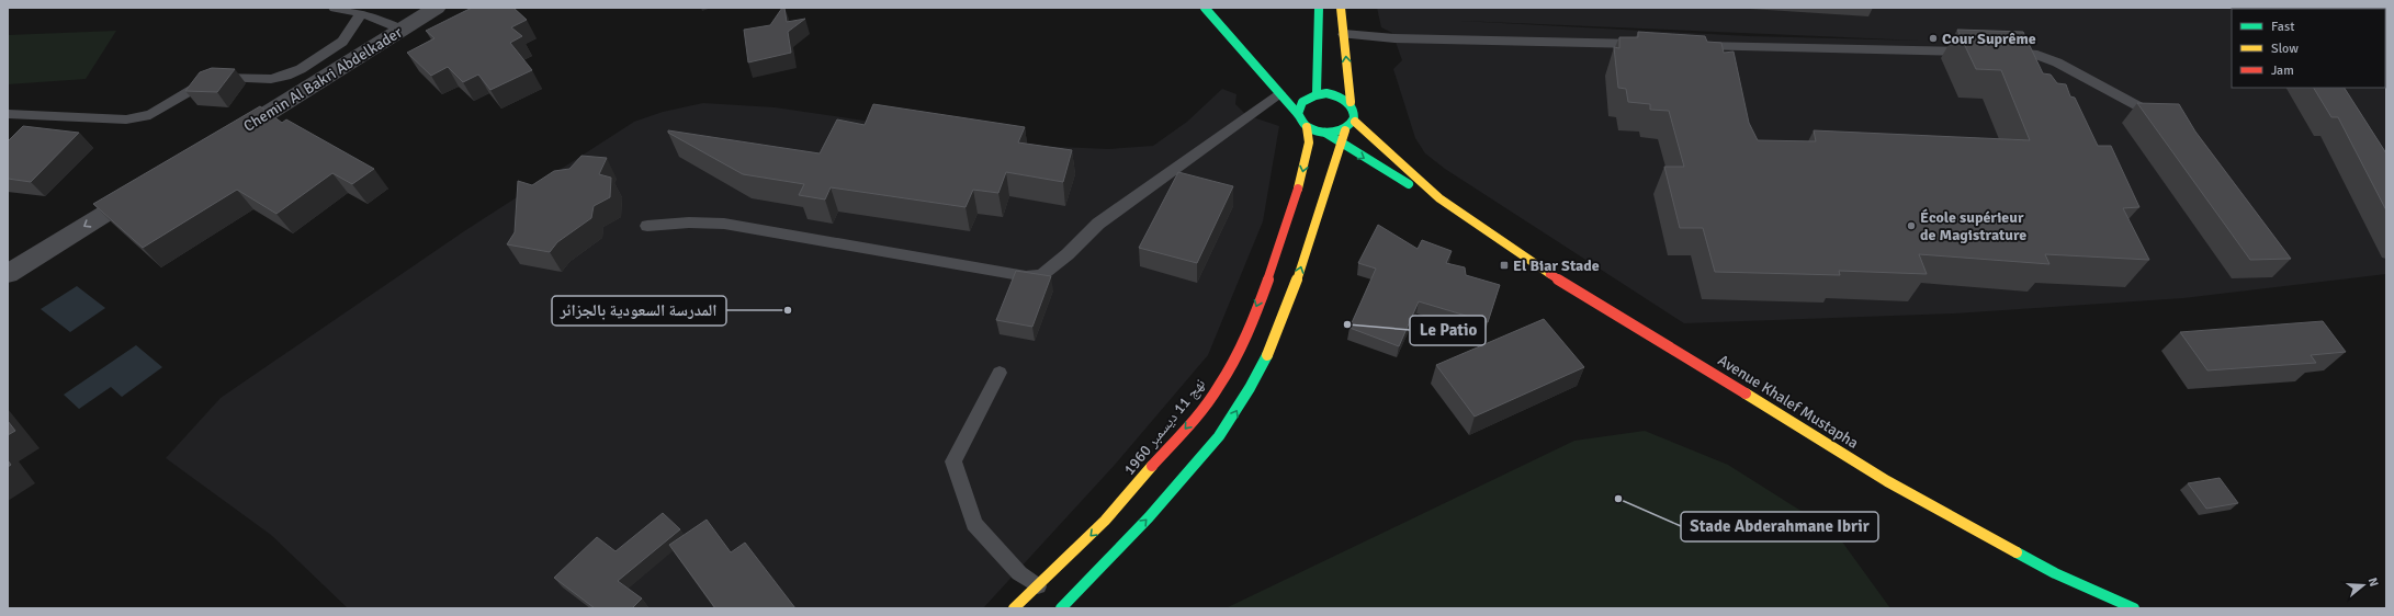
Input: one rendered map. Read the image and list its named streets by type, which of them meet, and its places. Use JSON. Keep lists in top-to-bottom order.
{
  "streets": {
    "main road": ["Avenue Khalef Mustapha", "نهج 11 ديسمبر 1960"],
    "street": ["Chemin Al Bakri Abdelkader"]
  },
  "crossings": [
    ["Avenue Khalef Mustapha", "نهج 11 ديسمبر 1960"]
  ],
  "places": {
    "other": [
      "Cour Suprême",
      "École supérieur de Magistrature",
      "المدرسة السعودية بالجزائر",
      "Le Patio",
      "Stade Abderahmane Ibrir"
    ],
    "transit": ["El Biar Stade"]
  },
  "legend": ["Fast", "Slow", "Jam"],
  "north": "right"
}
